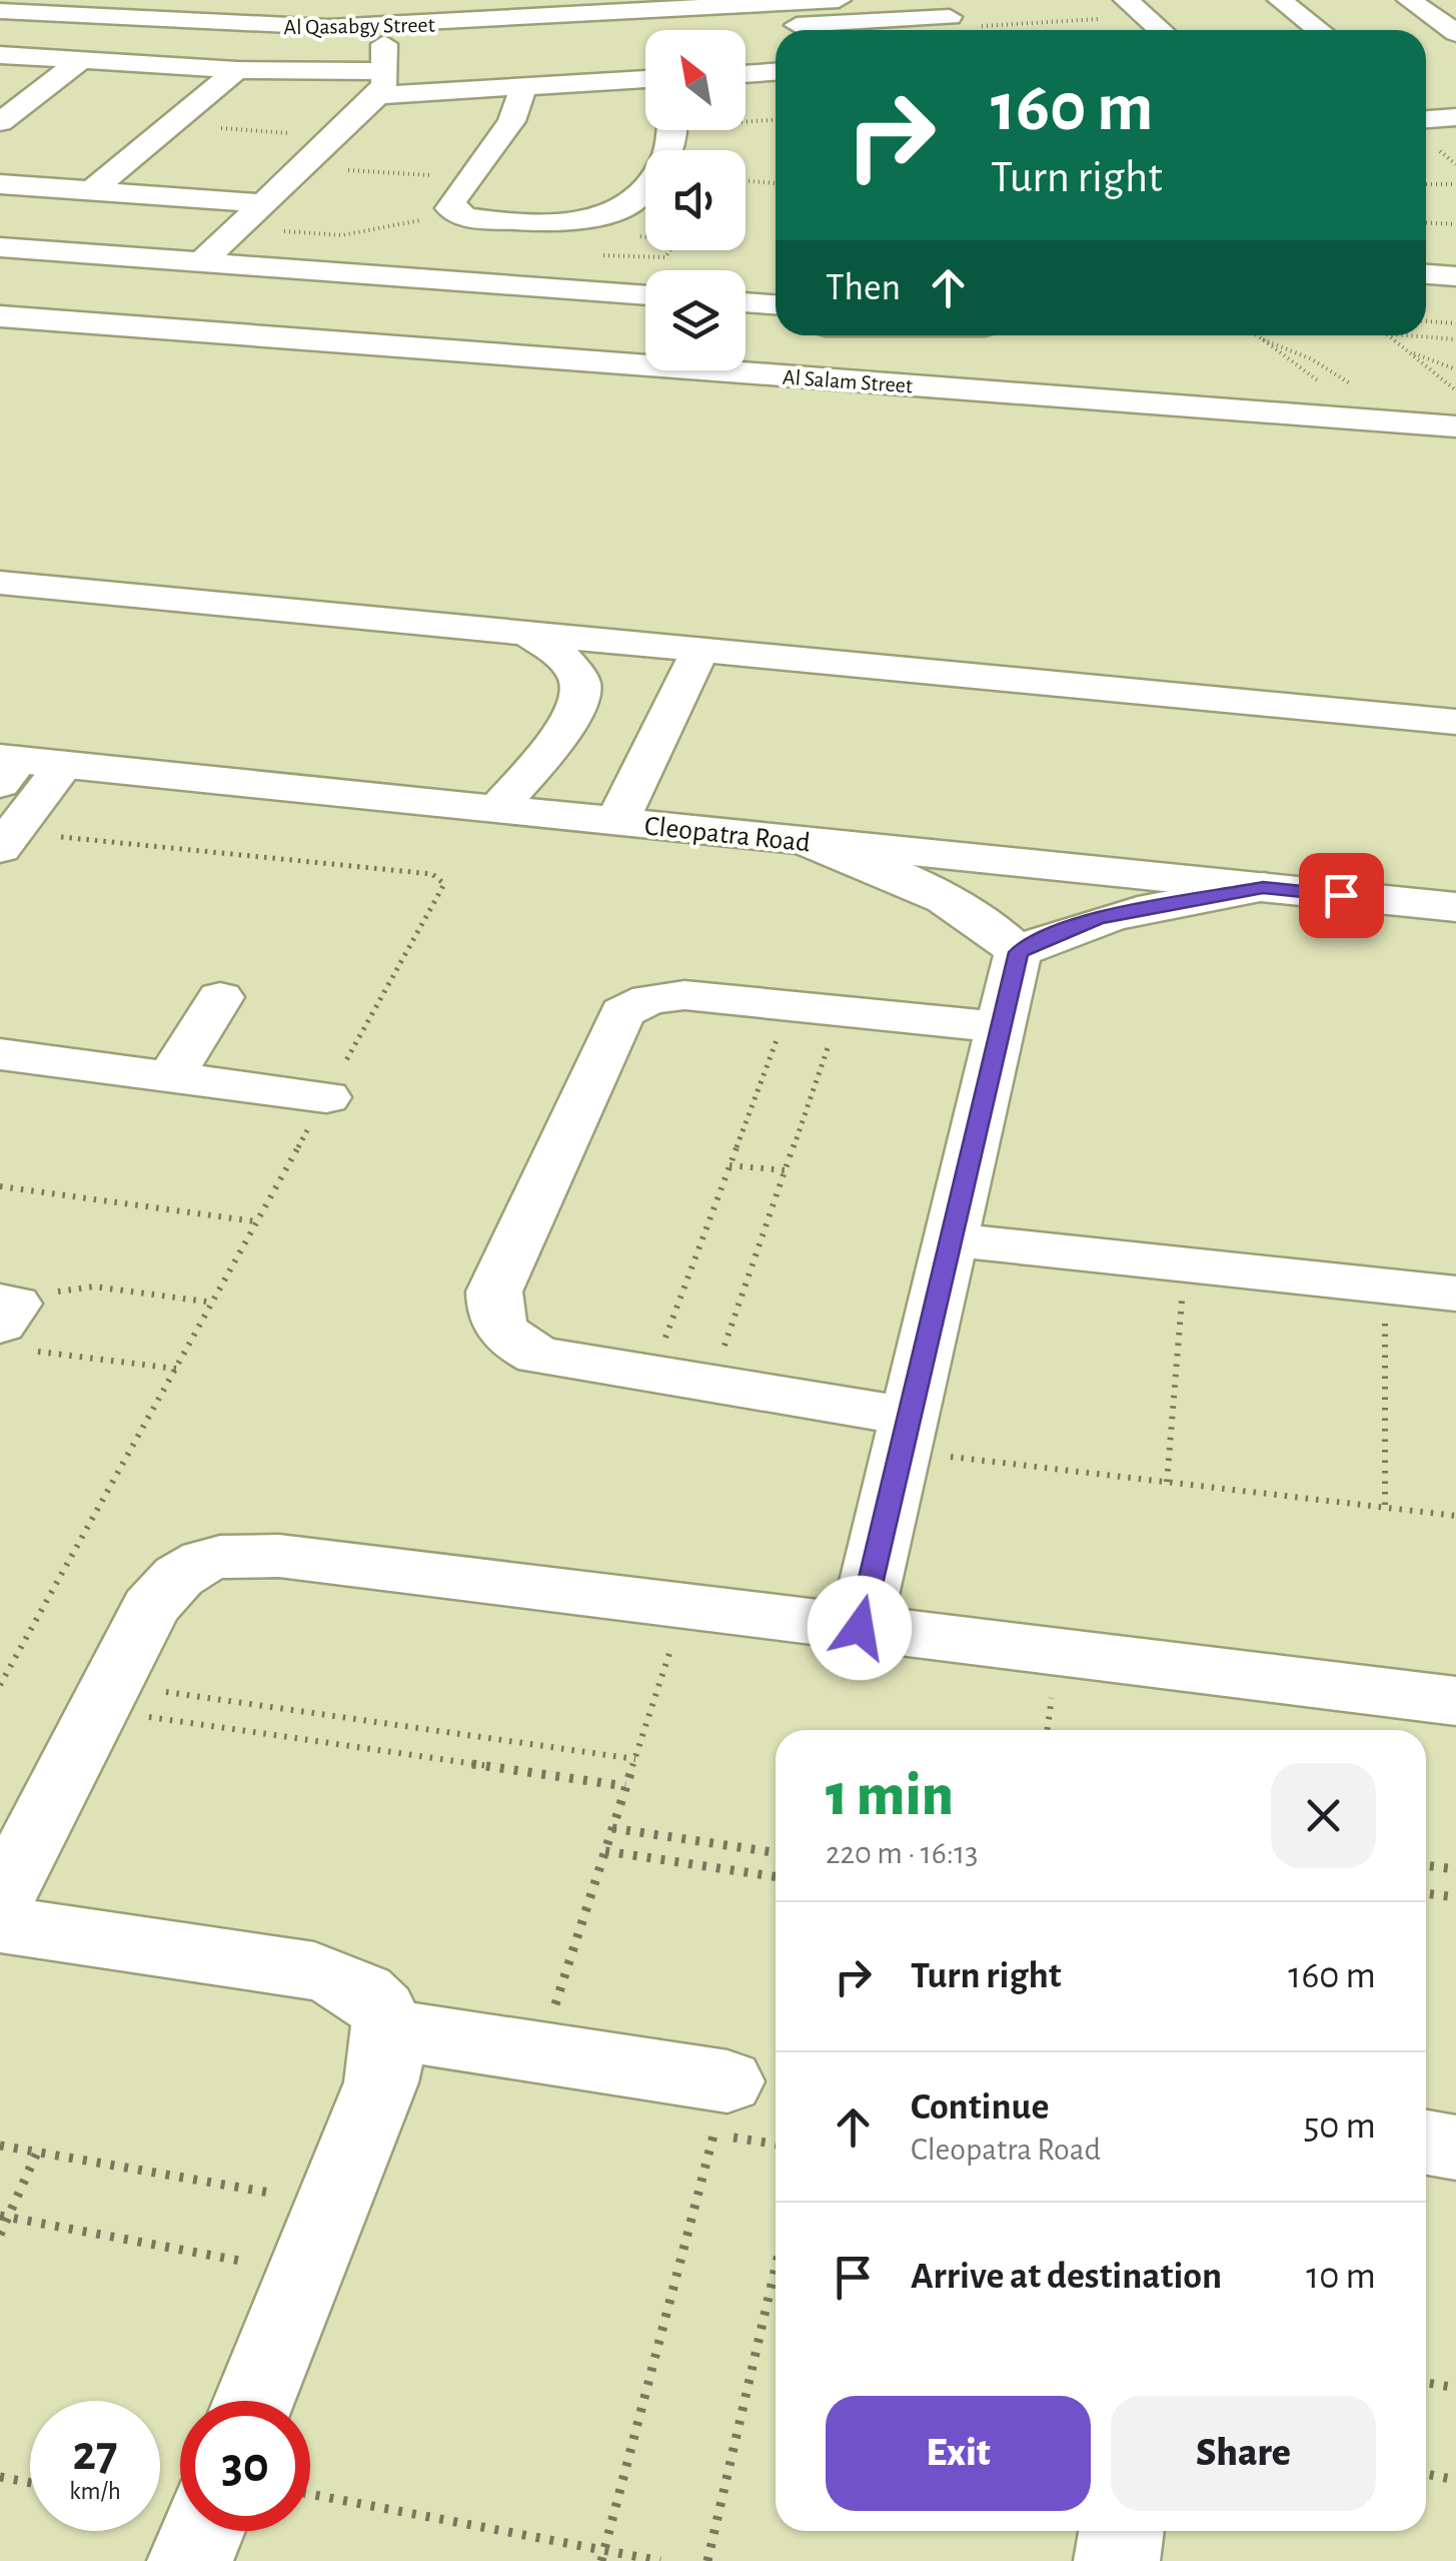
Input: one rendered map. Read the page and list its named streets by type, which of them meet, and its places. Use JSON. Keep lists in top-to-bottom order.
{
  "streets": {
    "street": ["Al Qasabgy Street", "Al Salam Street", "Cleopatra Road"]
  },
  "north": "top left",
  "page": {
    "turn": ["160 m", "Turn right"],
    "then": "Then",
    "heading": ["1 min", "220 m · 16:13"],
    "list": [
      {
        "name": "Turn right",
        "value": "160 m"
      },
      {
        "name": "Continue",
        "note": "Cleopatra Road",
        "value": "50 m"
      },
      {
        "name": "Arrive at destination",
        "value": "10 m"
      }
    ],
    "buttons": ["Exit", "Share"],
    "speed": "27 km/h",
    "limit": "30"
  }
}
